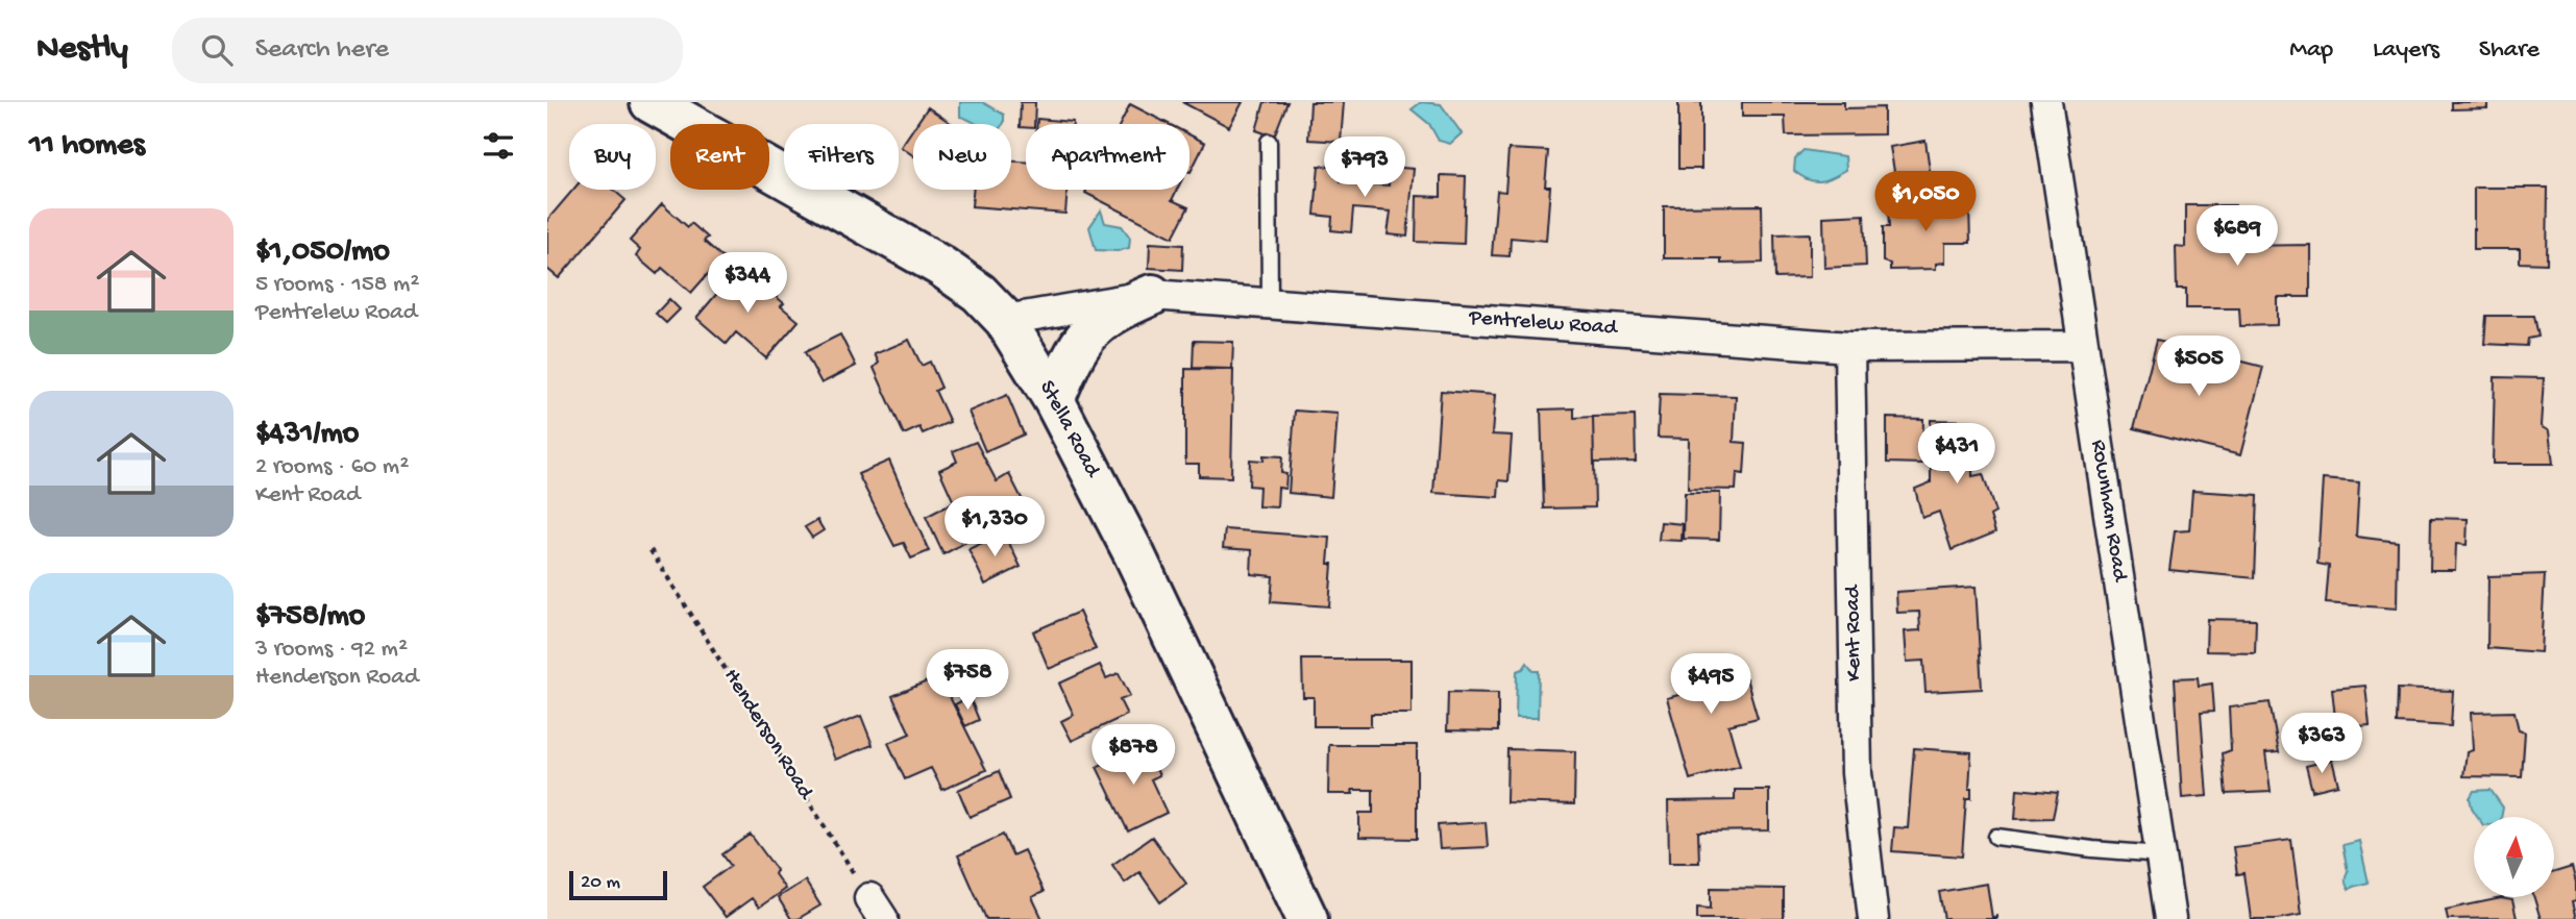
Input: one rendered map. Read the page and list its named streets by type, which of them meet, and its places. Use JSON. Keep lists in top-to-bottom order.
{
  "streets": {
    "main road": ["Stella Road"],
    "street": ["Pentrelew Road", "Rownham Road", "Kent Road"],
    "path": ["Henderson Road"]
  },
  "crossings": [
    ["Pentrelew Road", "Stella Road"],
    ["Pentrelew Road", "Rownham Road"],
    ["Pentrelew Road", "Kent Road"]
  ],
  "scale_bar": "20 m",
  "north": "top",
  "page": {
    "header": "Nestly",
    "search": "Search here",
    "nav": ["Map", "Layers", "Share"],
    "heading": "11 homes",
    "chip": [
      "Buy",
      "Rent",
      "Filters",
      "New",
      "Apartment"
    ],
    "price": [
      "$793",
      "$1,050",
      "$689",
      "$344",
      "$505",
      "$431",
      "$1,330",
      "$758",
      "$495",
      "$363",
      "$878"
    ],
    "list": [
      {
        "name": "$1,050/mo",
        "note": "5 rooms · 158 m² · Pentrelew Road"
      },
      {
        "name": "$431/mo",
        "note": "2 rooms · 60 m² · Kent Road"
      },
      {
        "name": "$758/mo",
        "note": "3 rooms · 92 m² · Henderson Road"
      }
    ],
    "scale": "20 m"
  }
}
